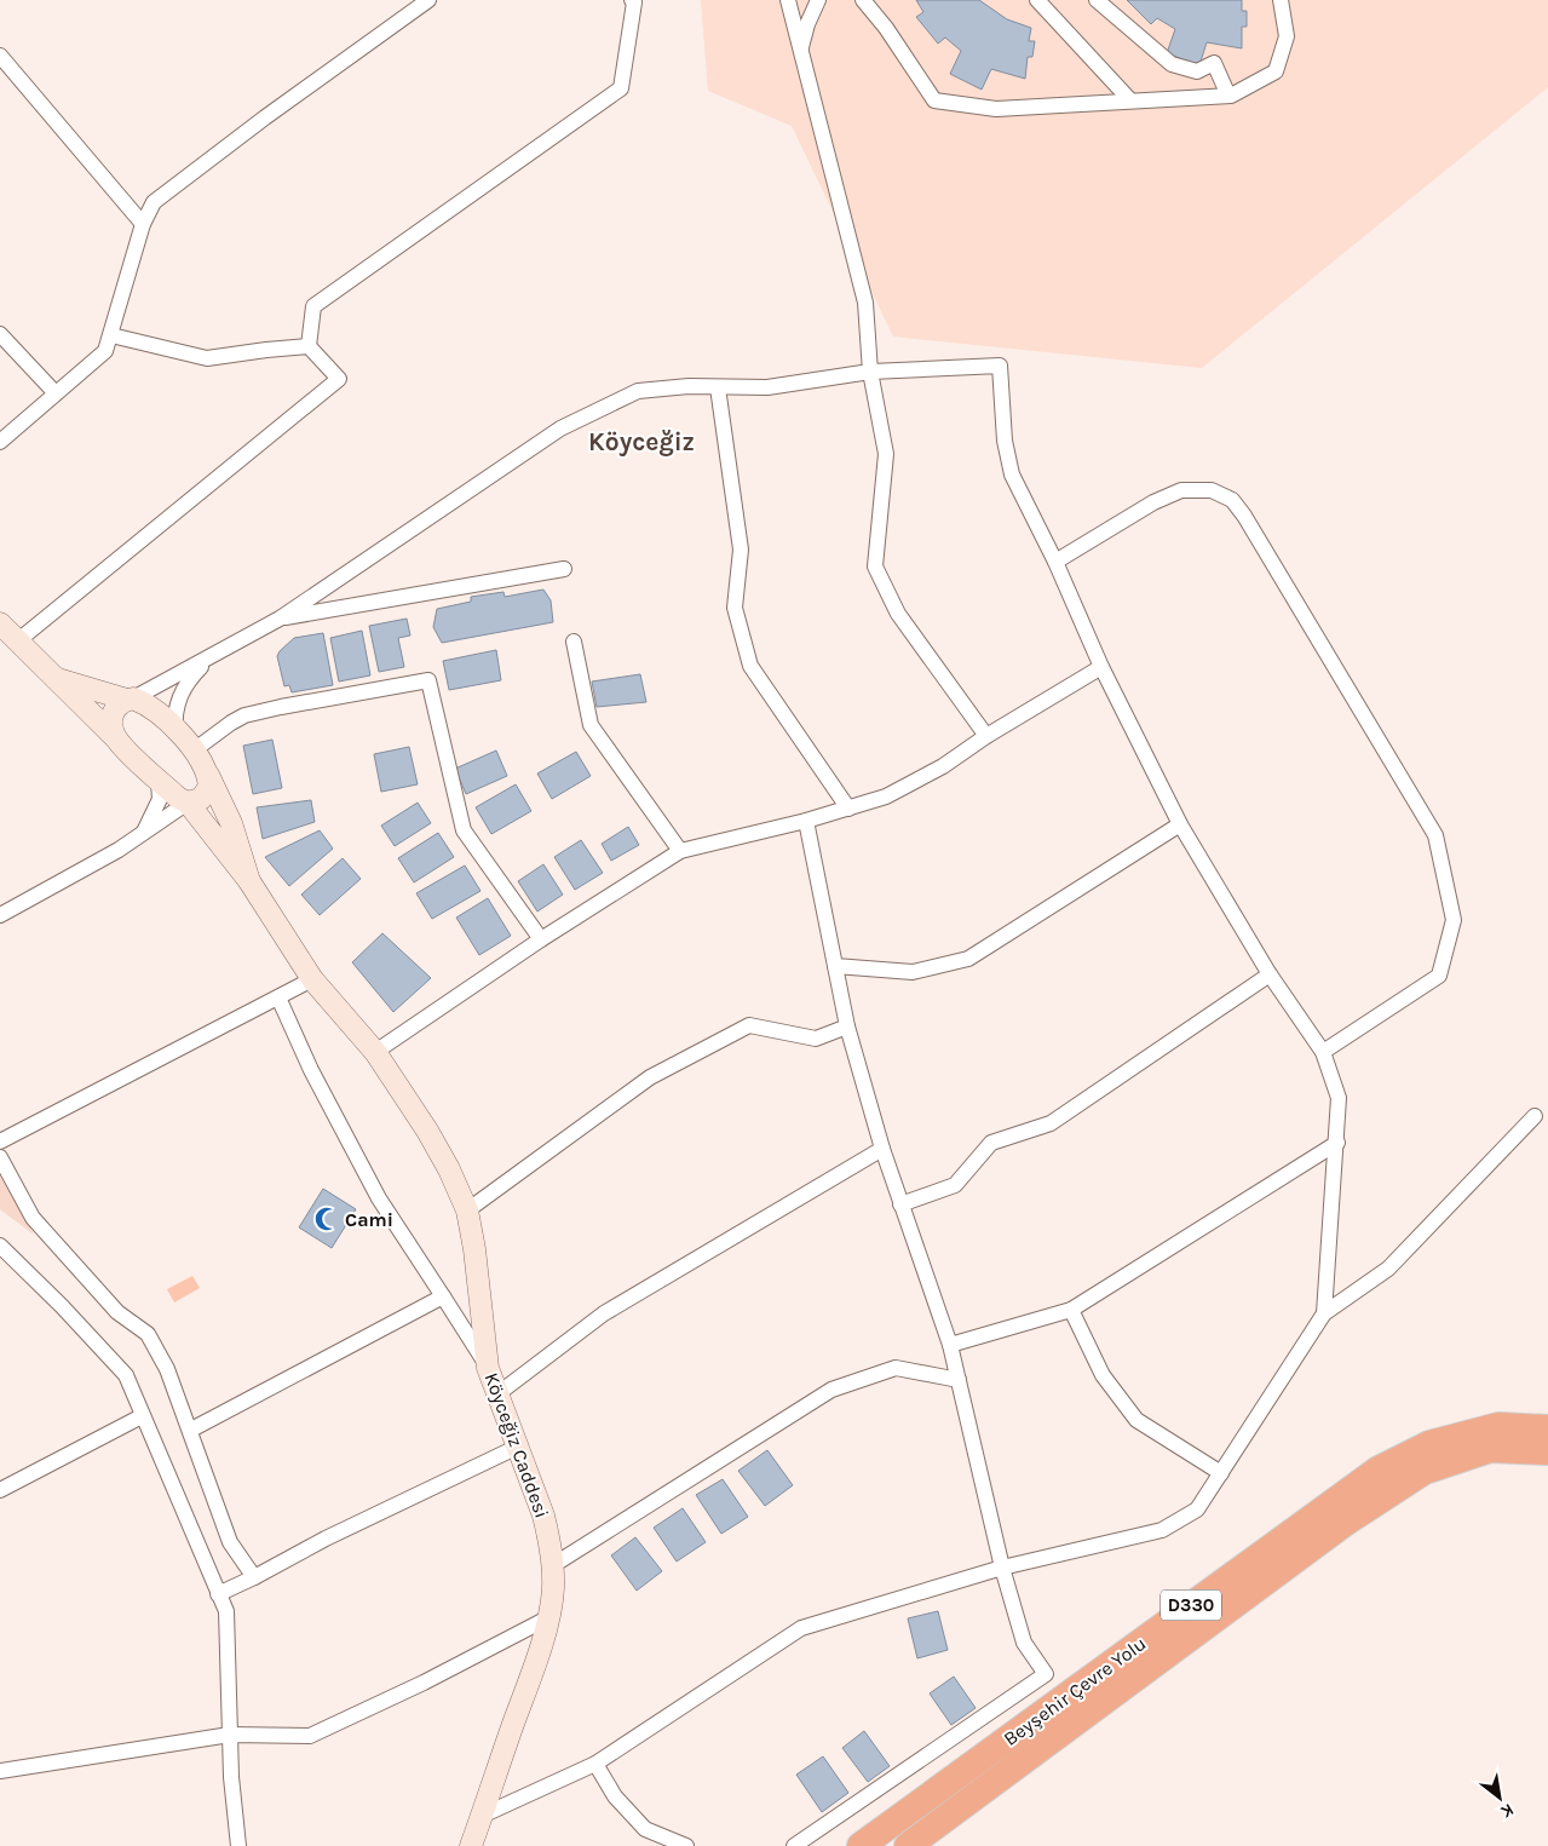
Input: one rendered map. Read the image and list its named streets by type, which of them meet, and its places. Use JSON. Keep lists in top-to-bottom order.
{
  "streets": {
    "highway": ["D330", "Beyşehir Çevre Yolu"],
    "street": ["Köyceğiz Caddesi"]
  },
  "districts": ["Köyceğiz"],
  "places": {
    "mosque": ["Cami"]
  },
  "north": "bottom right"
}
